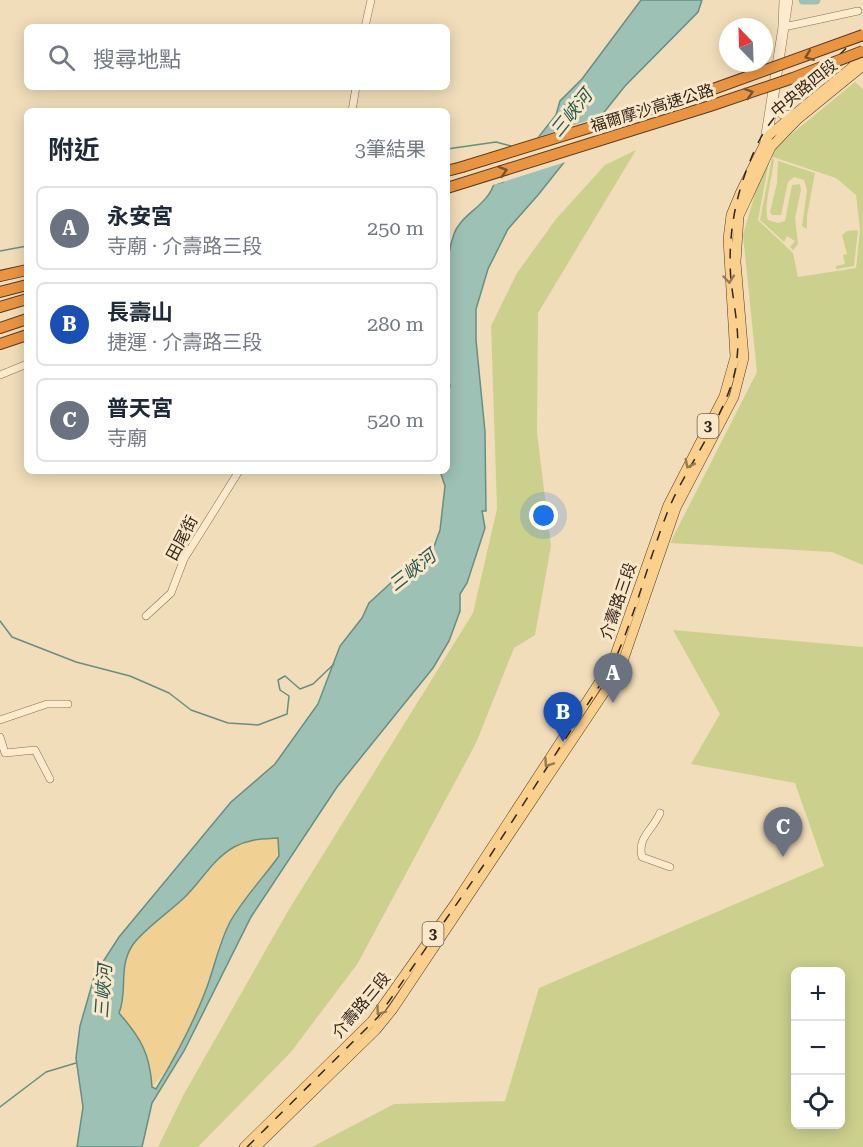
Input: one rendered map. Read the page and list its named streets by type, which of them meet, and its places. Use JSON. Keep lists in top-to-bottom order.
{
  "streets": {
    "highway": ["福爾摩沙高速公路", "3"],
    "main road": ["中央路四段", "介壽路三段"],
    "street": ["田尾街"]
  },
  "crossings": [
    ["中央路四段", "福爾摩沙高速公路"],
    ["中央路四段", "介壽路三段"]
  ],
  "water": ["三峽河"],
  "north": "top left",
  "page": {
    "search": "搜尋地點",
    "heading": ["附近", "3筆結果"],
    "list": [
      {
        "mark": "A",
        "name": "永安宮",
        "note": "寺廟 · 介壽路三段",
        "value": "250 m"
      },
      {
        "mark": "B",
        "name": "長壽山",
        "note": "捷運 · 介壽路三段",
        "value": "280 m"
      },
      {
        "mark": "C",
        "name": "普天宮",
        "note": "寺廟",
        "value": "520 m"
      }
    ],
    "pins": ["A", "B", "C"],
    "map_buttons": ["+", "−"]
  }
}
